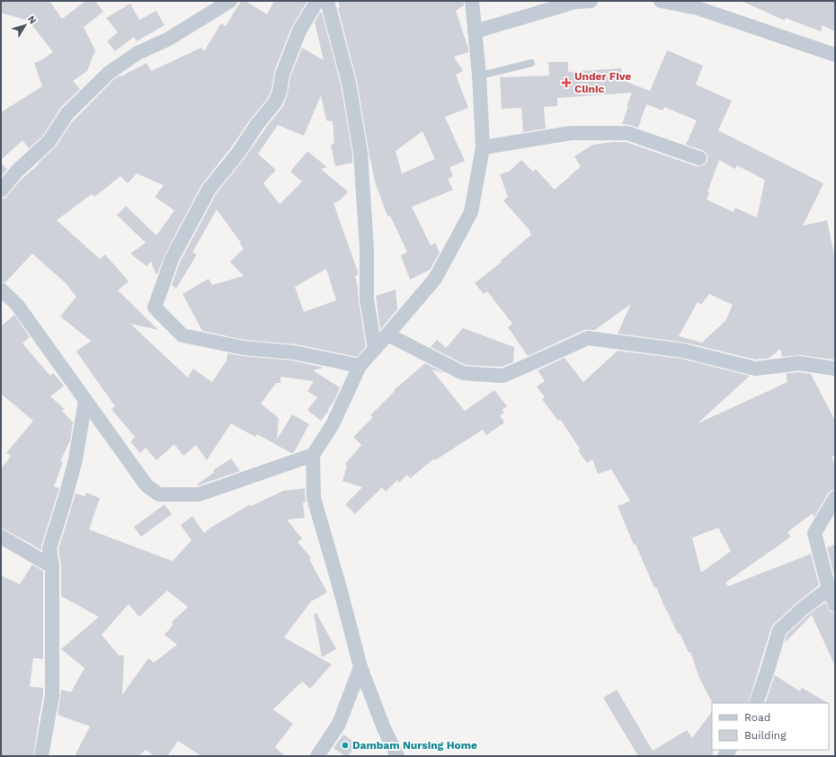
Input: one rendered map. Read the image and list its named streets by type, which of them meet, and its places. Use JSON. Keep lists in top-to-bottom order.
{
  "places": {
    "health": ["Under Five Clinic"],
    "other": ["Dambam Nursing Home"]
  },
  "legend": ["Road", "Building"],
  "north": "top right"
}
